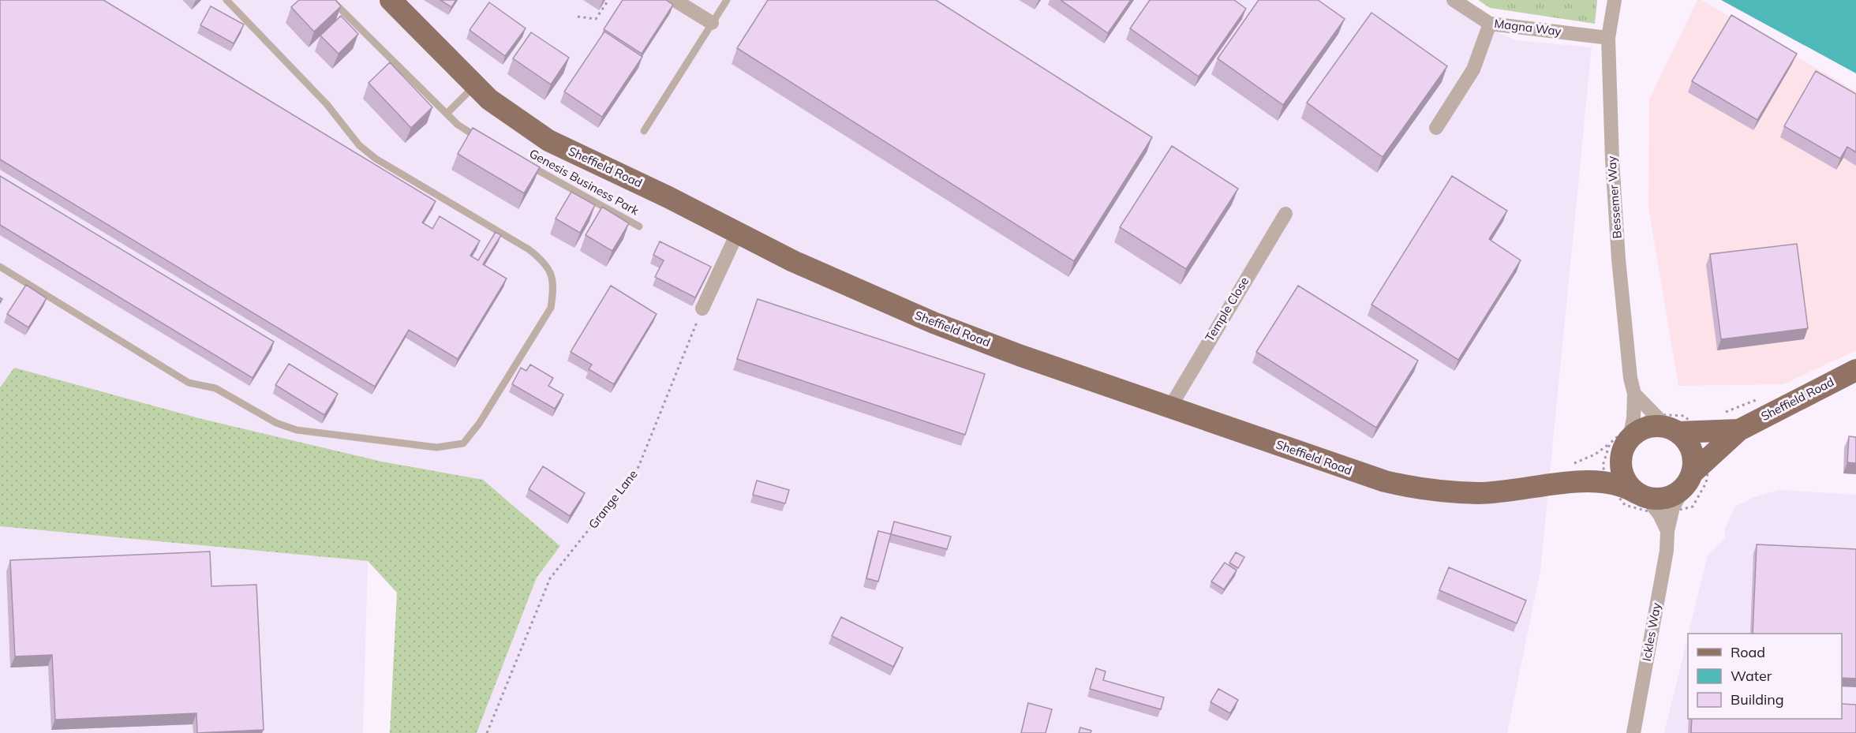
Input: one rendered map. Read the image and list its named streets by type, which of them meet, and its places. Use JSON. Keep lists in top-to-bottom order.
{
  "streets": {
    "main road": ["Sheffield Road"],
    "street": [
      "Magna Way",
      "Bessemer Way",
      "Temple Close",
      "Ickles Way"
    ],
    "lane": ["Genesis Business Park"],
    "path": ["Grange Lane"]
  },
  "crossings": [
    ["Magna Way", "Bessemer Way"],
    ["Sheffield Road", "Bessemer Way"],
    ["Sheffield Road", "Temple Close"],
    ["Sheffield Road", "Ickles Way"],
    ["Bessemer Way", "Ickles Way"]
  ],
  "legend": ["Road", "Water", "Building"]
}
